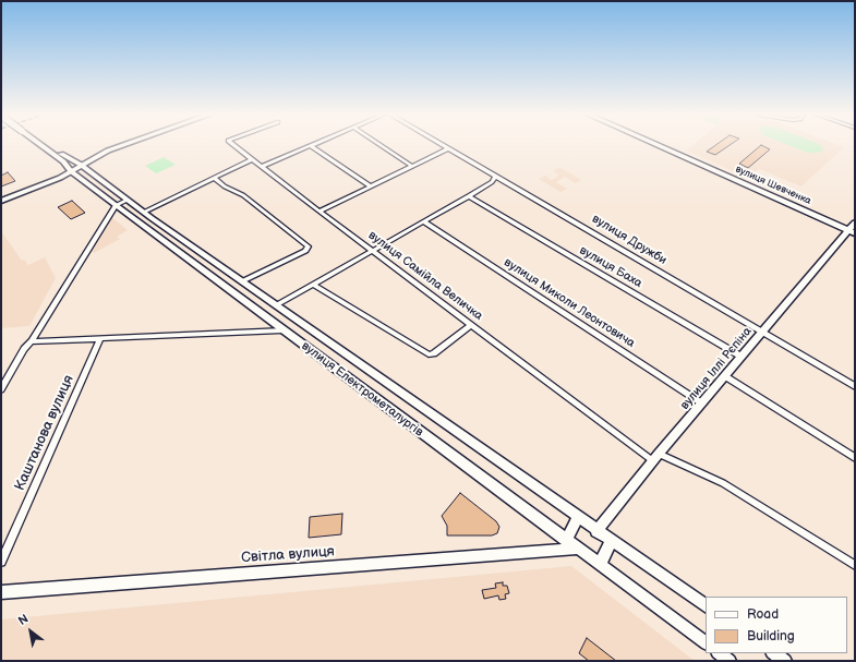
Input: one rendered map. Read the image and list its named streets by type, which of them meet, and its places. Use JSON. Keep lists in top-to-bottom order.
{
  "streets": {
    "main road": [
      "вулиця Шевченка",
      "вулиця Іллі Рєпіна",
      "вулиця Електрометалургів",
      "Світла вулиця"
    ],
    "street": [
      "вулиця Дружби",
      "вулиця Баха",
      "вулиця Самійла Величка",
      "вулиця Миколи Леонтовича",
      "Каштанова вулиця"
    ]
  },
  "crossings": [
    ["вулиця Шевченка", "вулиця Іллі Рєпіна"],
    ["вулиця Дружби", "вулиця Іллі Рєпіна"],
    ["вулиця Баха", "вулиця Іллі Рєпіна"],
    ["вулиця Самійла Величка", "вулиця Іллі Рєпіна"],
    ["вулиця Миколи Леонтовича", "вулиця Іллі Рєпіна"],
    ["вулиця Іллі Рєпіна", "вулиця Електрометалургів"],
    ["вулиця Електрометалургів", "Світла вулиця"]
  ],
  "legend": ["Road", "Building"],
  "north": "top left"
}
